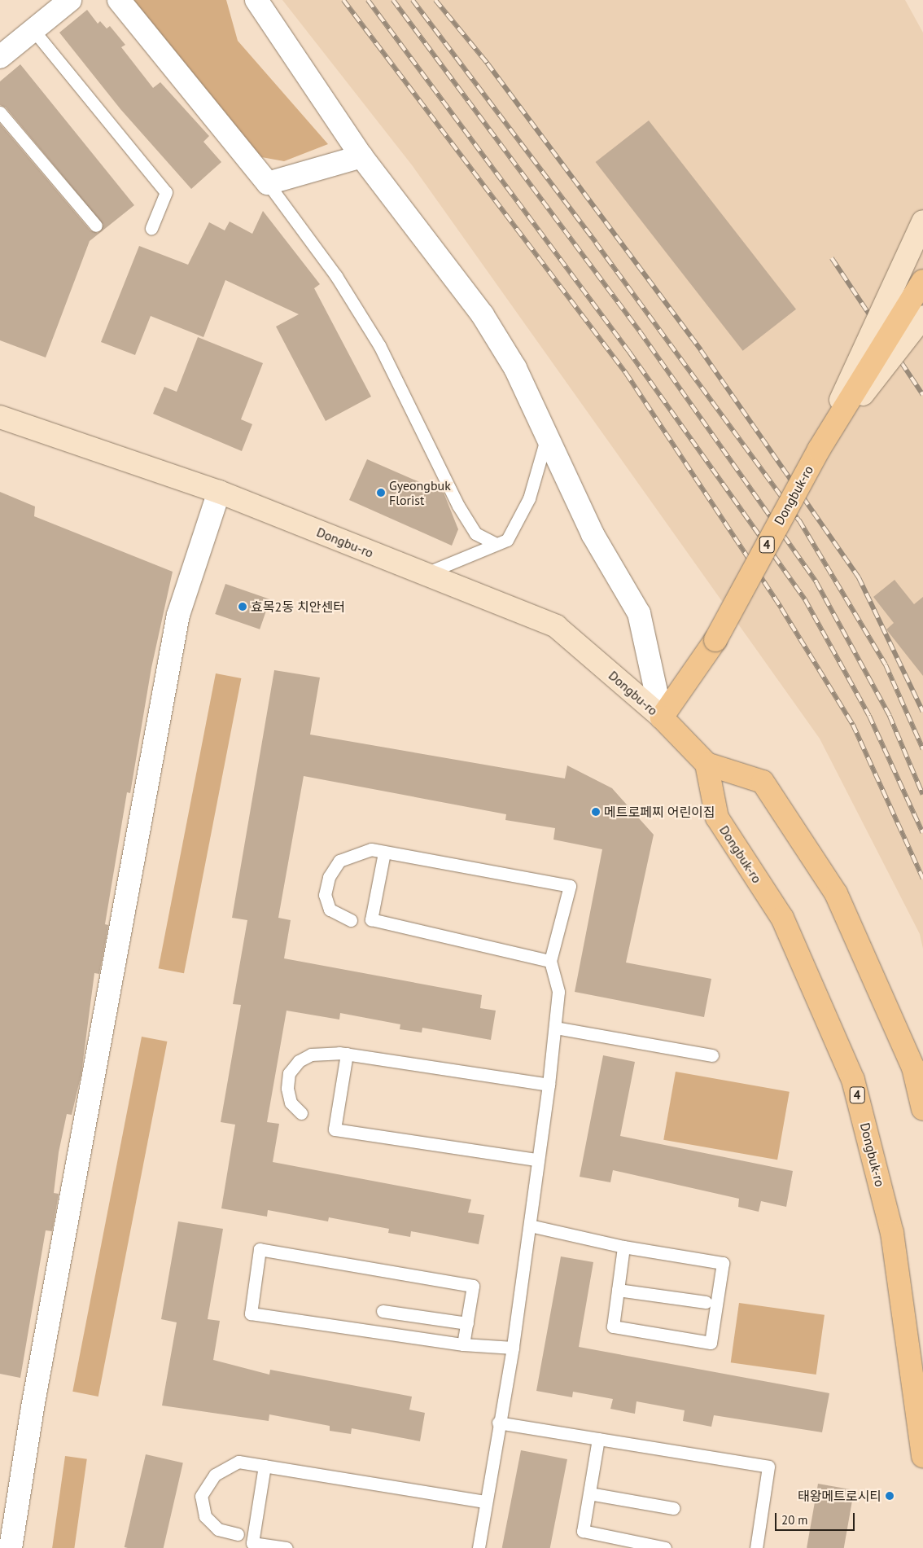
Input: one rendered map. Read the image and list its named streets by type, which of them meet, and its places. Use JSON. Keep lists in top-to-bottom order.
{
  "streets": {
    "main road": ["Dongbuk-ro", "Dongbu-ro", "4"]
  },
  "crossings": [
    ["Dongbuk-ro", "Dongbu-ro"]
  ],
  "places": [
    "Gyeongbuk Florist",
    "효목2동 치안센터",
    "메트로페찌 어린이집",
    "태왕메트로시티"
  ],
  "scale_bar": "20 m"
}
